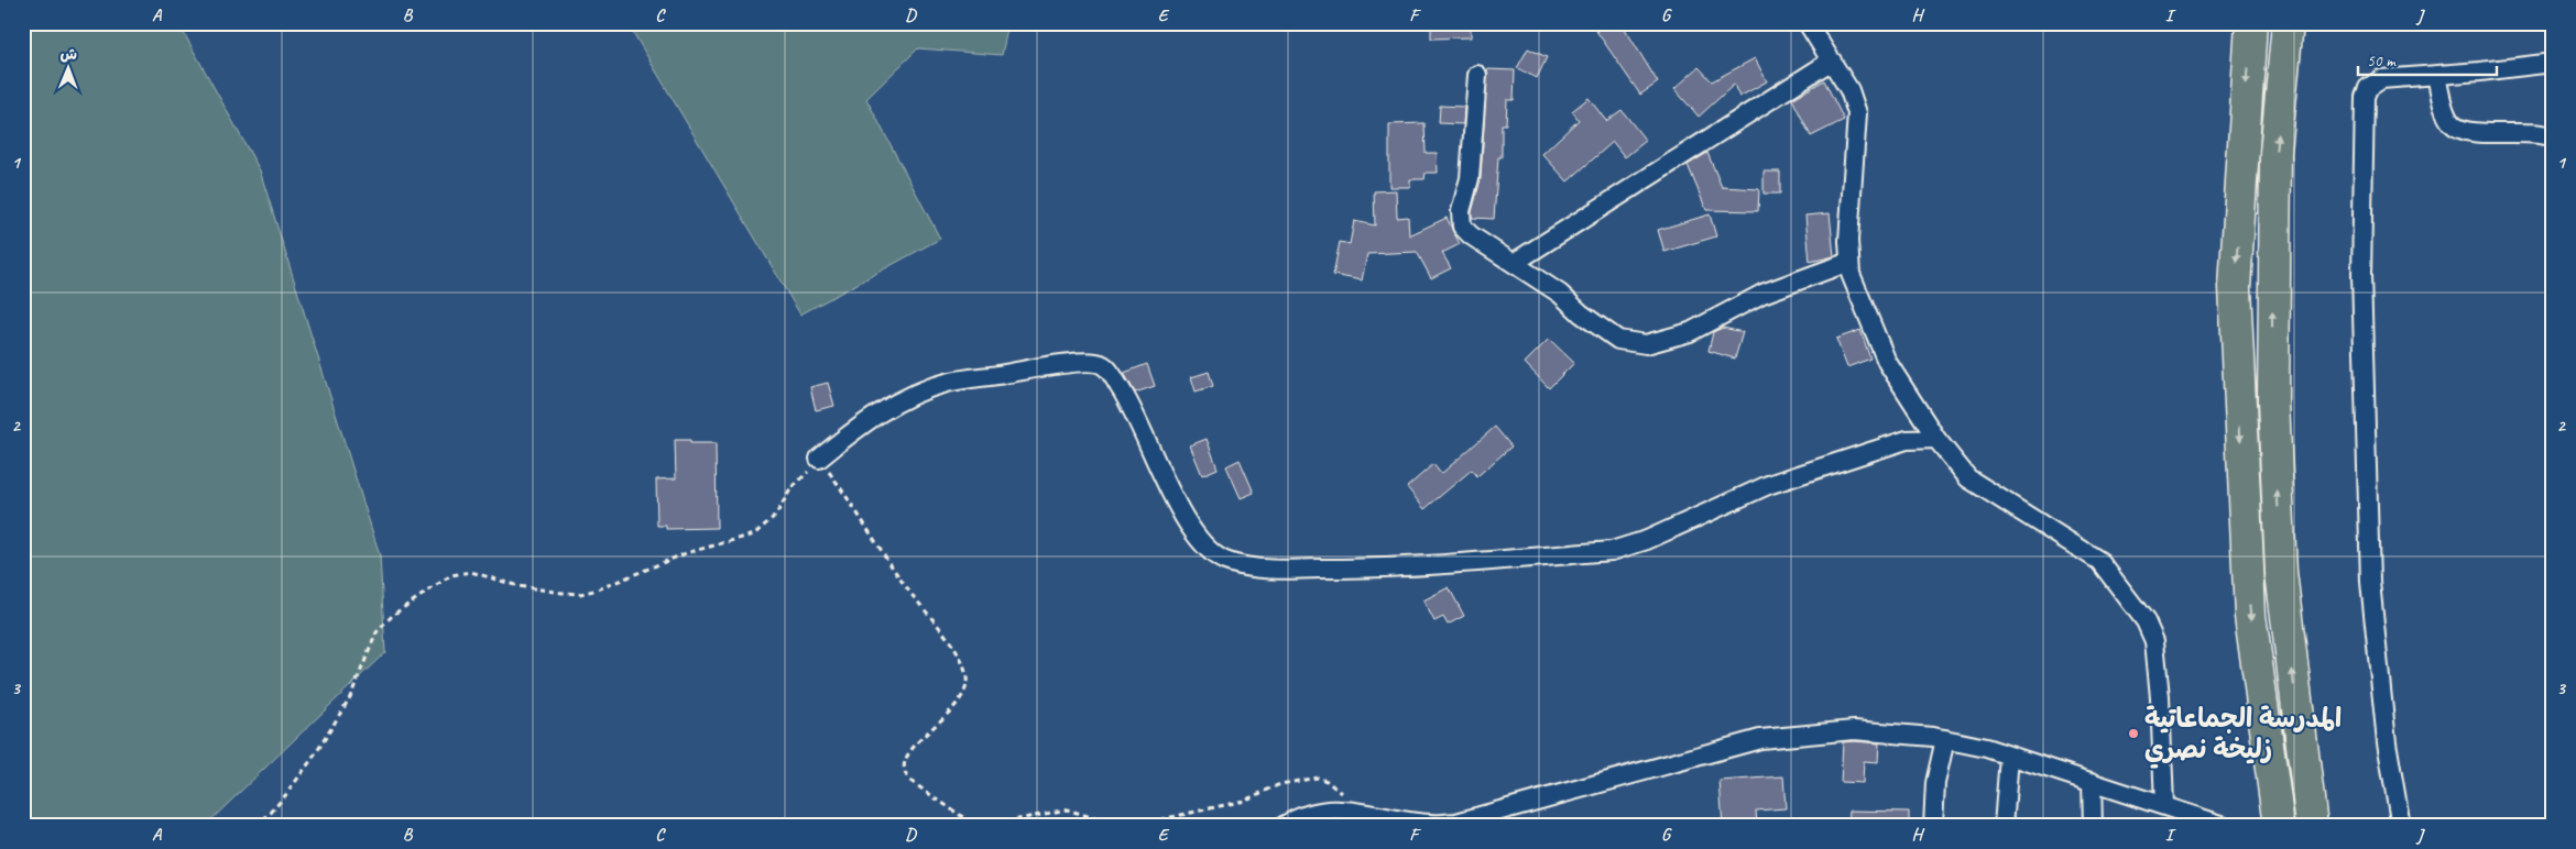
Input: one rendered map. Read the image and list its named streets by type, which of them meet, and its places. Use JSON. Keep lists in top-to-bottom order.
{
  "places": ["المدرسة الجماعاتية زليخة نصري"],
  "scale_bar": "50 m",
  "north": "top",
  "grid": {
    "columns": [
      "A",
      "B",
      "C",
      "D",
      "E",
      "F",
      "G",
      "H",
      "I",
      "J"
    ],
    "rows": ["1", "2", "3"]
  }
}
